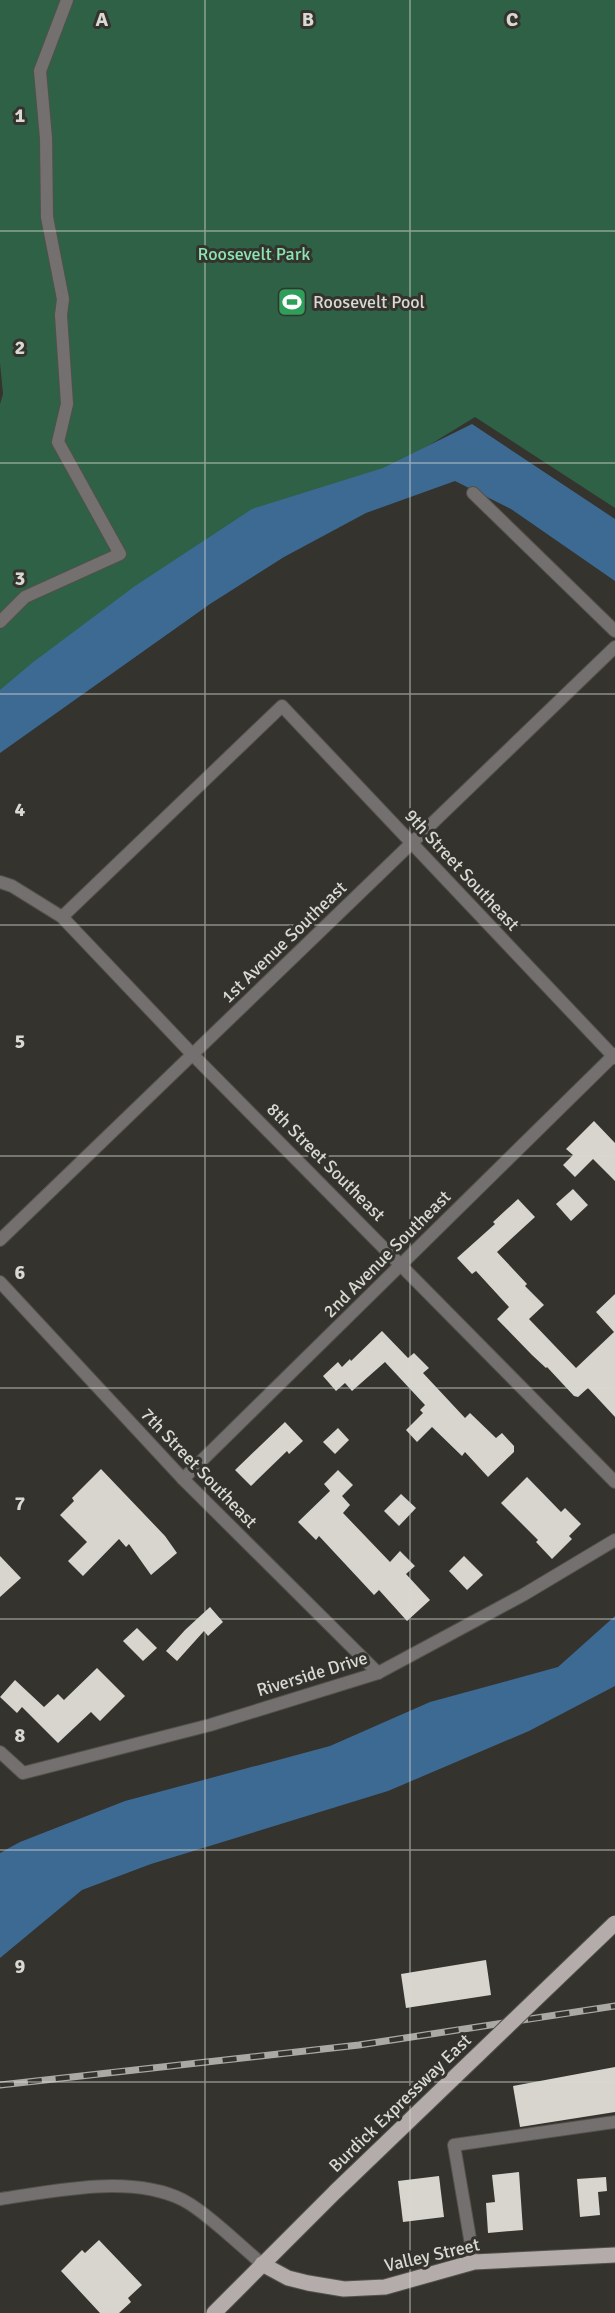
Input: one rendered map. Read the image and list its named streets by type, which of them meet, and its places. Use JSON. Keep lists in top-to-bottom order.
{
  "streets": {
    "main road": ["Burdick Expressway East", "Valley Street"],
    "street": [
      "9th Street Southeast",
      "1st Avenue Southeast",
      "8th Street Southeast",
      "2nd Avenue Southeast",
      "7th Street Southeast",
      "Riverside Drive"
    ]
  },
  "crossings": [
    ["9th Street Southeast", "1st Avenue Southeast"],
    ["9th Street Southeast", "8th Street Southeast"],
    ["9th Street Southeast", "2nd Avenue Southeast"],
    ["1st Avenue Southeast", "8th Street Southeast"],
    ["8th Street Southeast", "2nd Avenue Southeast"],
    ["2nd Avenue Southeast", "7th Street Southeast"],
    ["7th Street Southeast", "Riverside Drive"],
    ["Burdick Expressway East", "Valley Street"]
  ],
  "parks": ["Roosevelt Park"],
  "places": {
    "sports": ["Roosevelt Pool"]
  },
  "grid": {
    "columns": ["A", "B", "C"],
    "rows": [
      "1",
      "2",
      "3",
      "4",
      "5",
      "6",
      "7",
      "8",
      "9"
    ]
  }
}
